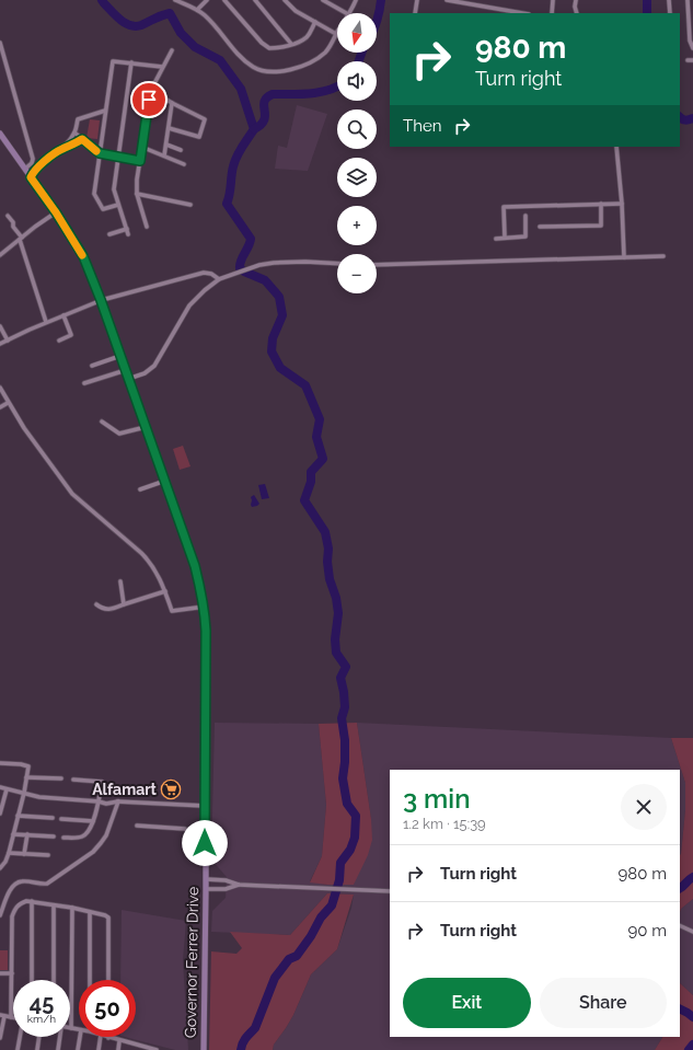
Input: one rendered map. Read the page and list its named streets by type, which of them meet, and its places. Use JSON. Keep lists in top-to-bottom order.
{
  "streets": {
    "main road": ["Governor Ferrer Drive"]
  },
  "places": {
    "supermarket": ["Alfamart"]
  },
  "north": "bottom",
  "page": {
    "map_buttons": ["+", "−"],
    "turn": ["980 m", "Turn right"],
    "then": "Then",
    "heading": ["3 min", "1.2 km · 15:39"],
    "list": [
      {
        "name": "Turn right",
        "value": "980 m"
      },
      {
        "name": "Turn right",
        "value": "90 m"
      }
    ],
    "buttons": ["Exit", "Share"],
    "speed": "45 km/h",
    "limit": "50"
  }
}
